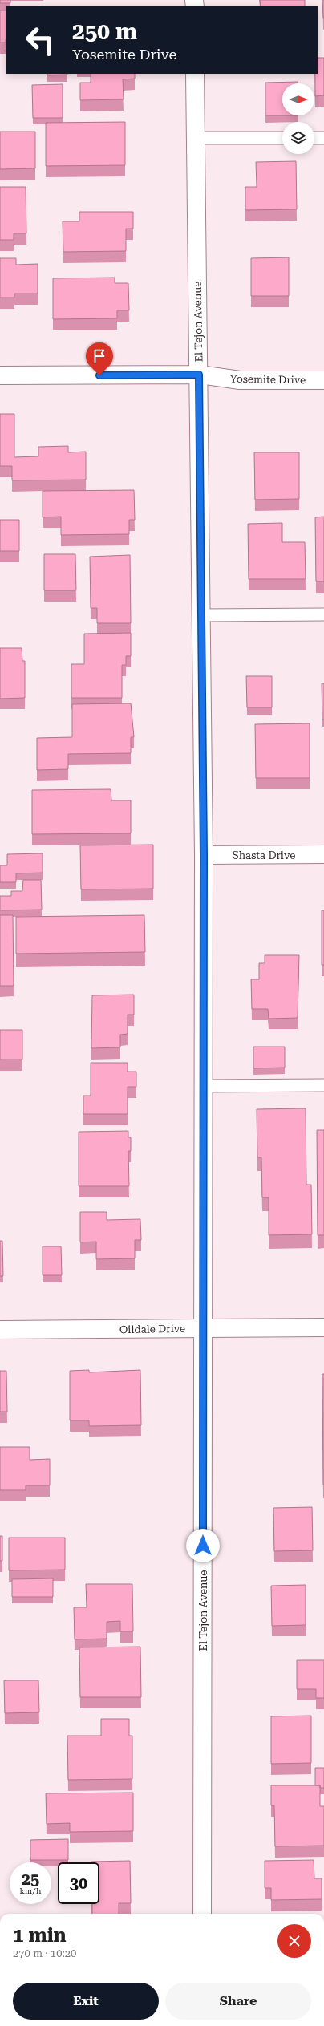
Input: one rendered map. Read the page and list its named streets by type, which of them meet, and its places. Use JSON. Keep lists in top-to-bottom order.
{
  "streets": {
    "street": [
      "El Tejon Avenue",
      "Yosemite Drive",
      "Shasta Drive",
      "Oildale Drive"
    ]
  },
  "crossings": [
    ["El Tejon Avenue", "Yosemite Drive"],
    ["El Tejon Avenue", "Shasta Drive"],
    ["El Tejon Avenue", "Oildale Drive"]
  ],
  "north": "right",
  "page": {
    "turn": ["250 m", "Yosemite Drive"],
    "speed": "25 km/h",
    "limit": "30",
    "heading": ["1 min", "270 m · 10:20"],
    "buttons": ["Exit", "Share"]
  }
}
